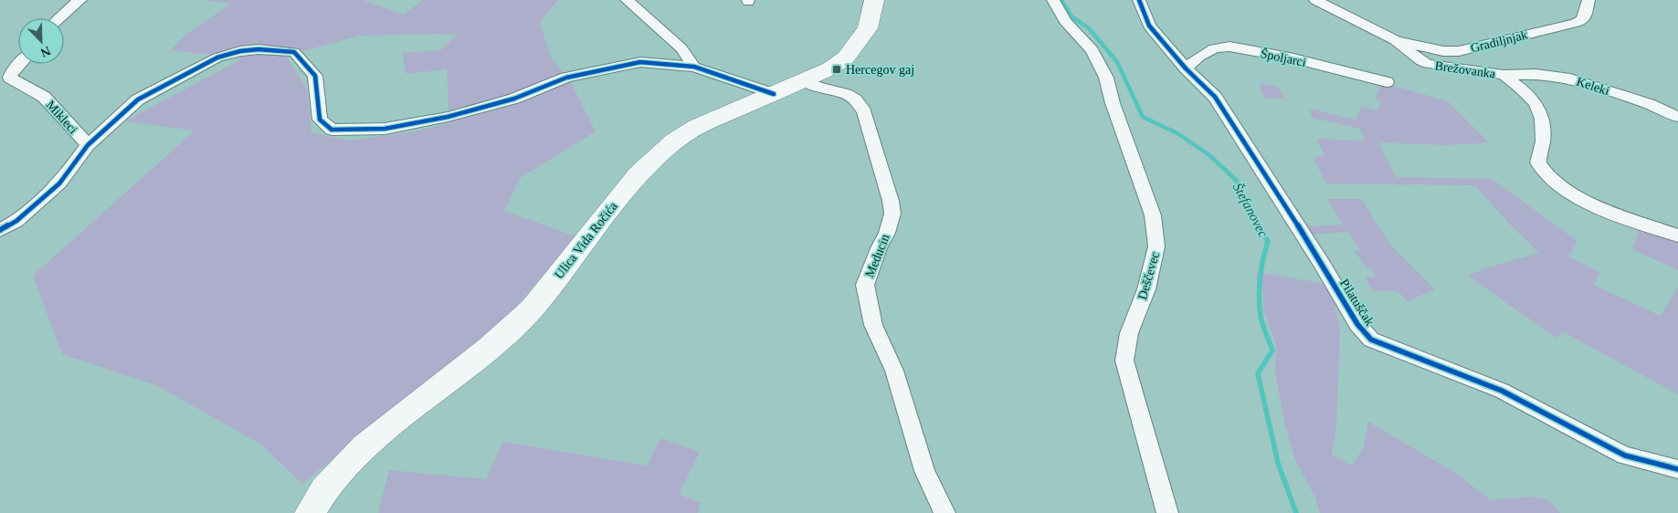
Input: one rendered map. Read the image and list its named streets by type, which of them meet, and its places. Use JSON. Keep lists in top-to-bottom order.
{
  "streets": {
    "main road": ["Ulica Vida Ročića"],
    "street": [
      "Gradiljnjak",
      "Špoljarci",
      "Brežovanka",
      "Keleki",
      "Mikleci",
      "Meducin",
      "Deščevec",
      "Pilatuščak"
    ]
  },
  "crossings": [
    ["Gradiljnjak", "Brežovanka"],
    ["Špoljarci", "Pilatuščak"],
    ["Brežovanka", "Keleki"],
    ["Ulica Vida Ročića", "Meducin"]
  ],
  "water": ["Štefanovec"],
  "places": {
    "transit": ["Hercegov gaj"]
  },
  "north": "bottom right"
}
